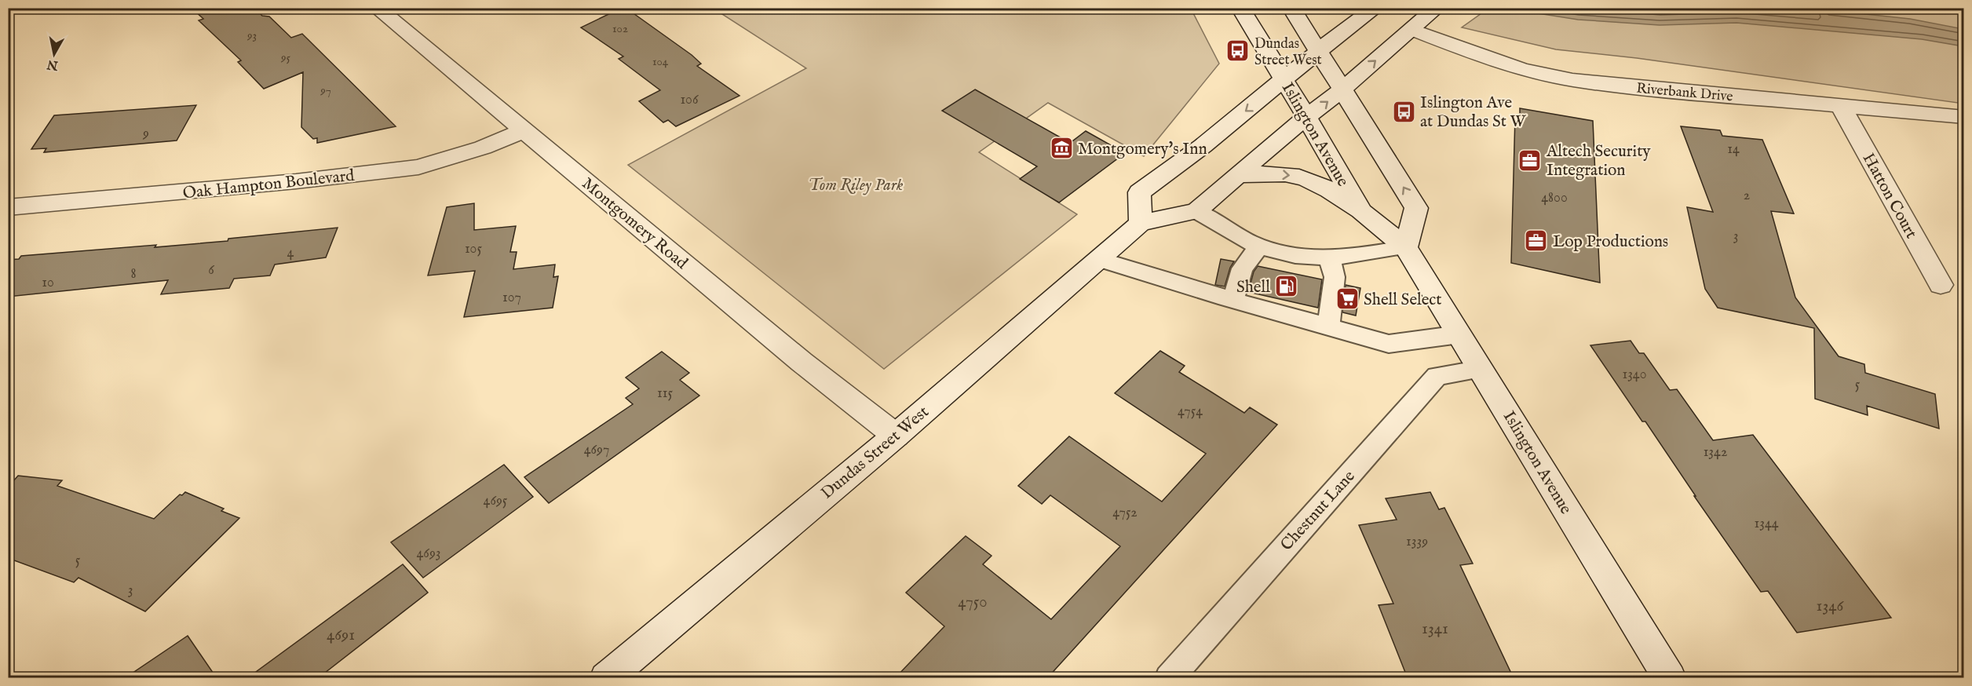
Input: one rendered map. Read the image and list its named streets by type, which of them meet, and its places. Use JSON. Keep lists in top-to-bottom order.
{
  "streets": {
    "main road": [
      "Riverbank Drive",
      "Islington Avenue",
      "Oak Hampton Boulevard",
      "Hatton Court",
      "Montgomery Road",
      "Dundas Street West"
    ],
    "lane": ["Chestnut Lane"]
  },
  "crossings": [
    ["Riverbank Drive", "Hatton Court"],
    ["Riverbank Drive", "Dundas Street West"],
    ["Islington Avenue", "Dundas Street West"],
    ["Islington Avenue", "Chestnut Lane"],
    ["Oak Hampton Boulevard", "Montgomery Road"],
    ["Montgomery Road", "Dundas Street West"]
  ],
  "parks": ["Tom Riley Park"],
  "places": {
    "bus stop": ["Dundas Street West", "Islington Ave at Dundas St W"],
    "museum": ["Montgomery's Inn"],
    "office": ["Altech Security Integration", "Lop Productions"],
    "fuel station": ["Shell"],
    "supermarket": ["Shell Select"]
  },
  "house_numbers": [
    "102",
    "93",
    "95",
    "104",
    "97",
    "106",
    "9",
    "14",
    "2",
    "4800",
    "3",
    "105",
    "4",
    "6",
    "8",
    "10",
    "107",
    "1340",
    "5",
    "115",
    "4754",
    "4697",
    "1342",
    "4695",
    "4752",
    "1344",
    "1339",
    "4693",
    "5",
    "3",
    "4750",
    "1346",
    "1341",
    "4691"
  ],
  "north": "bottom"
}
